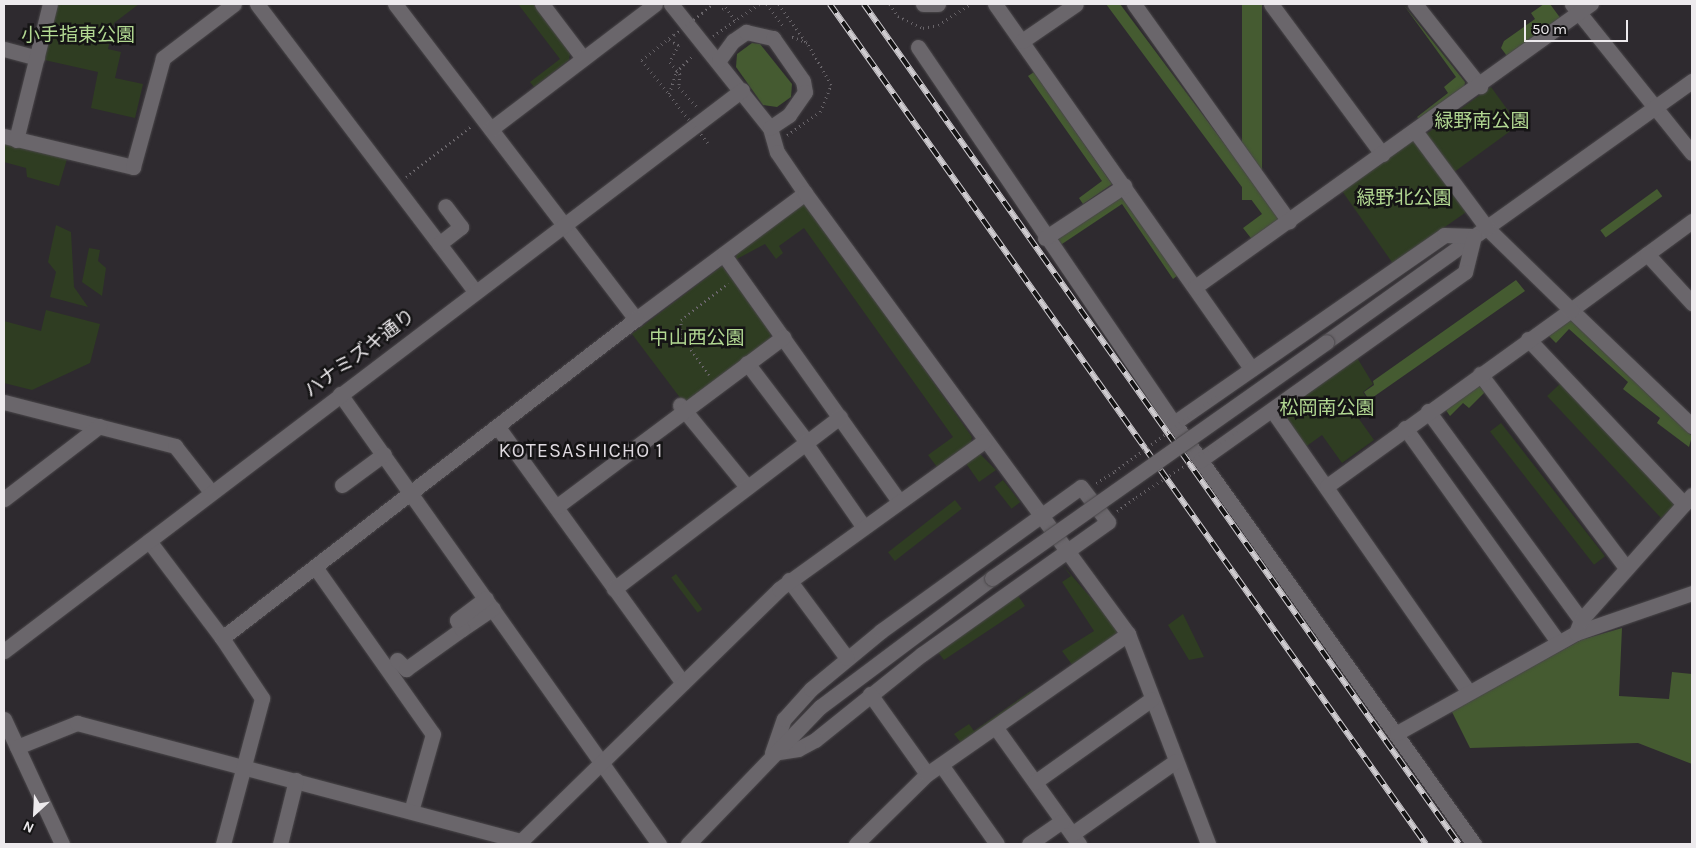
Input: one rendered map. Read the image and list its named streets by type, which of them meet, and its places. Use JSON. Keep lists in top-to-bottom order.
{
  "streets": {
    "street": ["ハナミズキ通り"]
  },
  "districts": ["KOTESASHICHO 1"],
  "parks": [
    "小手指東公園",
    "緑野南公園",
    "緑野北公園",
    "中山西公園",
    "松岡南公園"
  ],
  "scale_bar": "50 m",
  "north": "bottom left"
}
